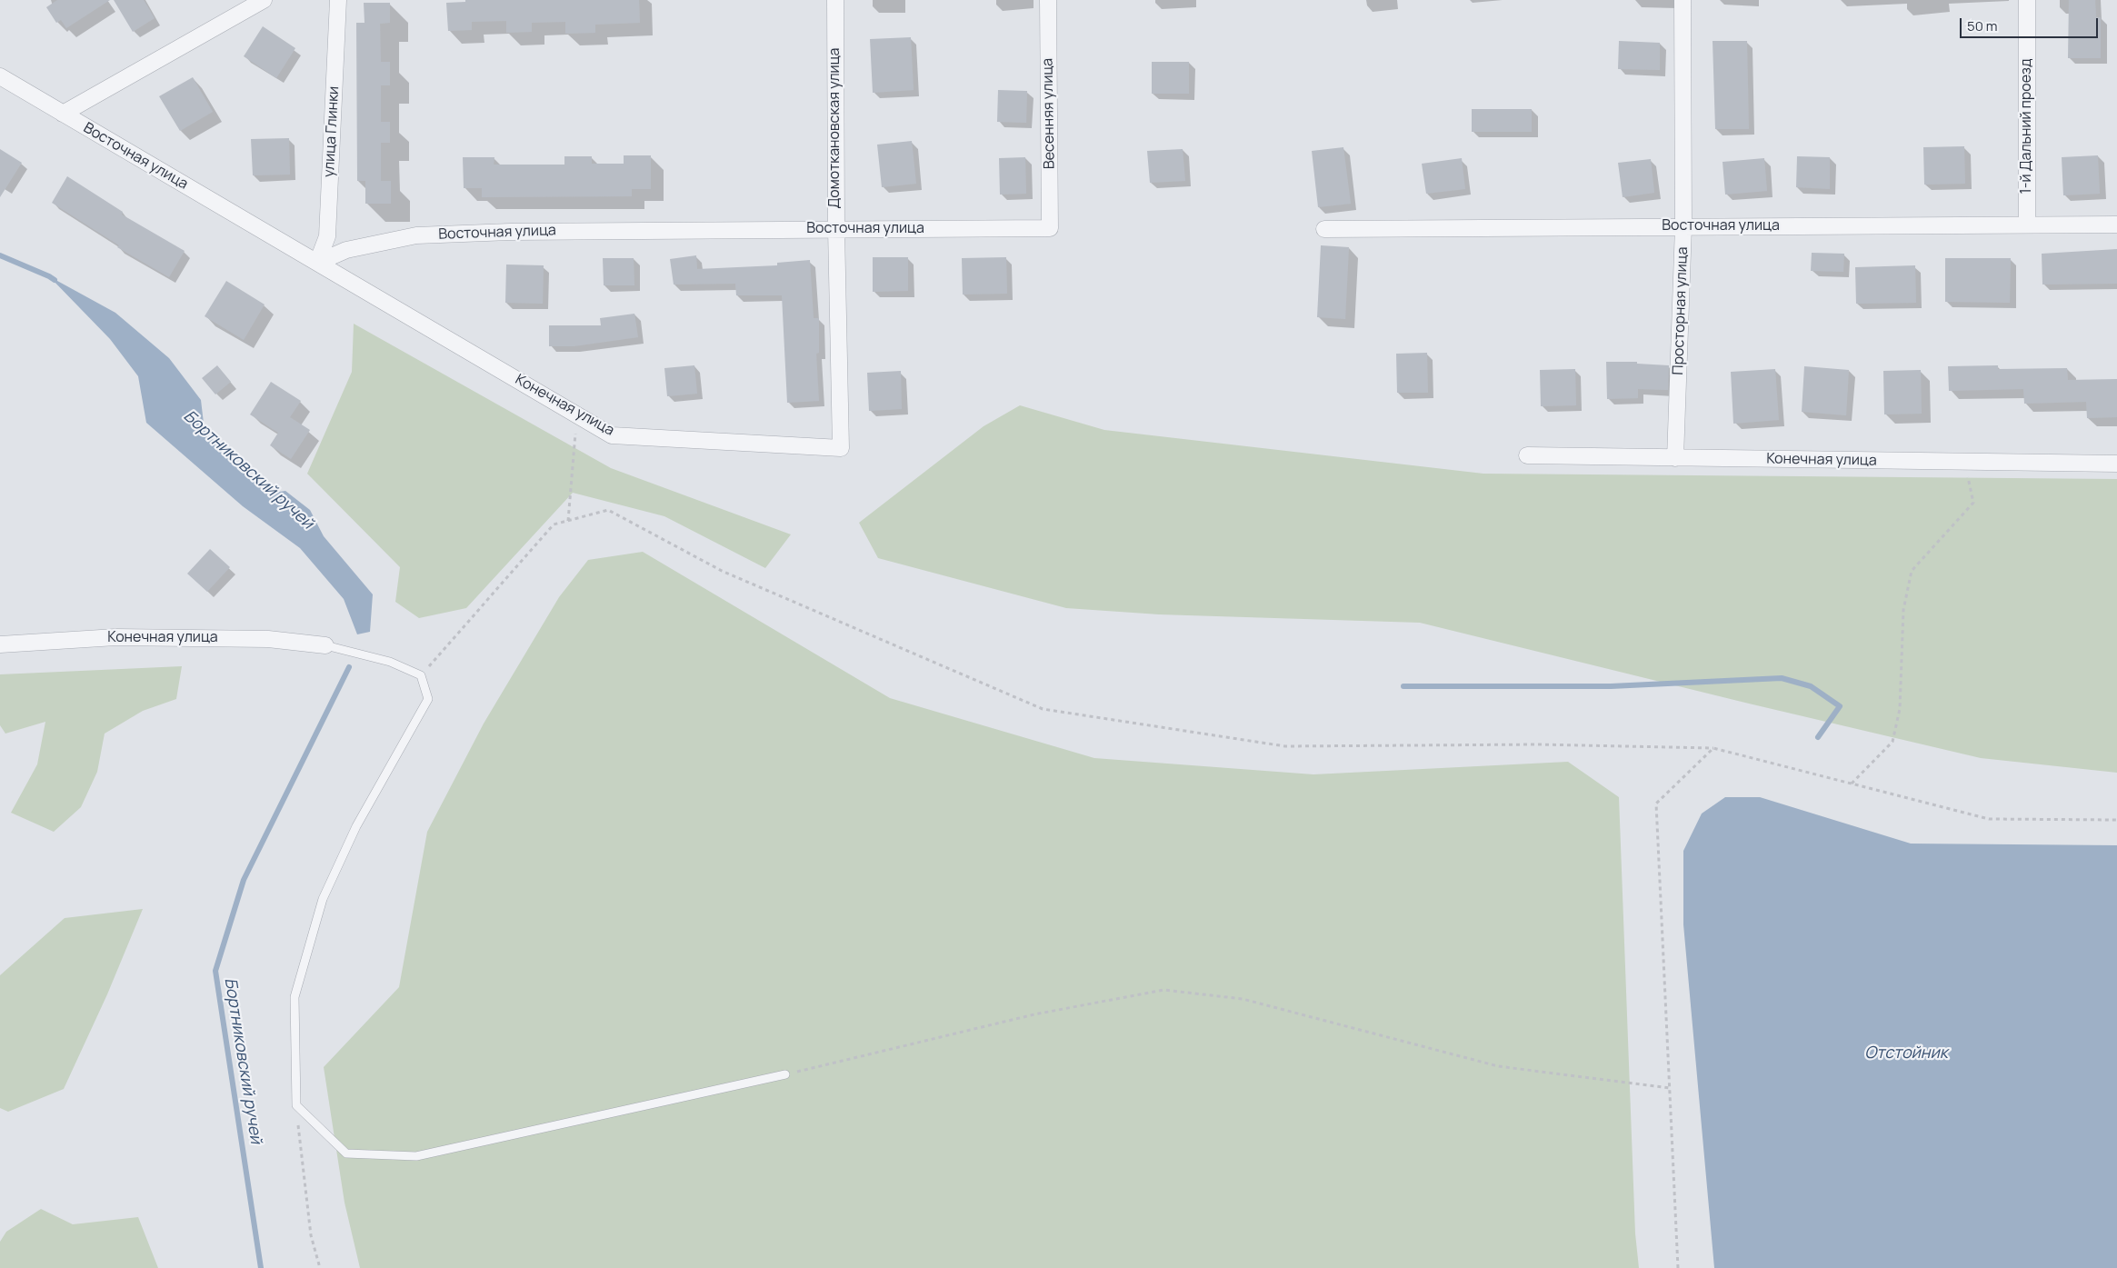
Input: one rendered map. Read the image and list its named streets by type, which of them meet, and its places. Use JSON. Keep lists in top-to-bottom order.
{
  "streets": {
    "street": [
      "Весенняя улица",
      "1-й Дальний проезд",
      "Домоткановская улица",
      "улица Глинки",
      "Восточная улица",
      "Просторная улица",
      "Конечная улица"
    ]
  },
  "crossings": [
    ["Весенняя улица", "Восточная улица"],
    ["1-й Дальний проезд", "Восточная улица"],
    ["Домоткановская улица", "Восточная улица"],
    ["Домоткановская улица", "Конечная улица"],
    ["улица Глинки", "Восточная улица"],
    ["улица Глинки", "Конечная улица"],
    ["Восточная улица", "Просторная улица"],
    ["Восточная улица", "Конечная улица"],
    ["Просторная улица", "Конечная улица"]
  ],
  "water": ["Бортниковский ручей", "Отстойник"],
  "scale_bar": "50 m"
}
